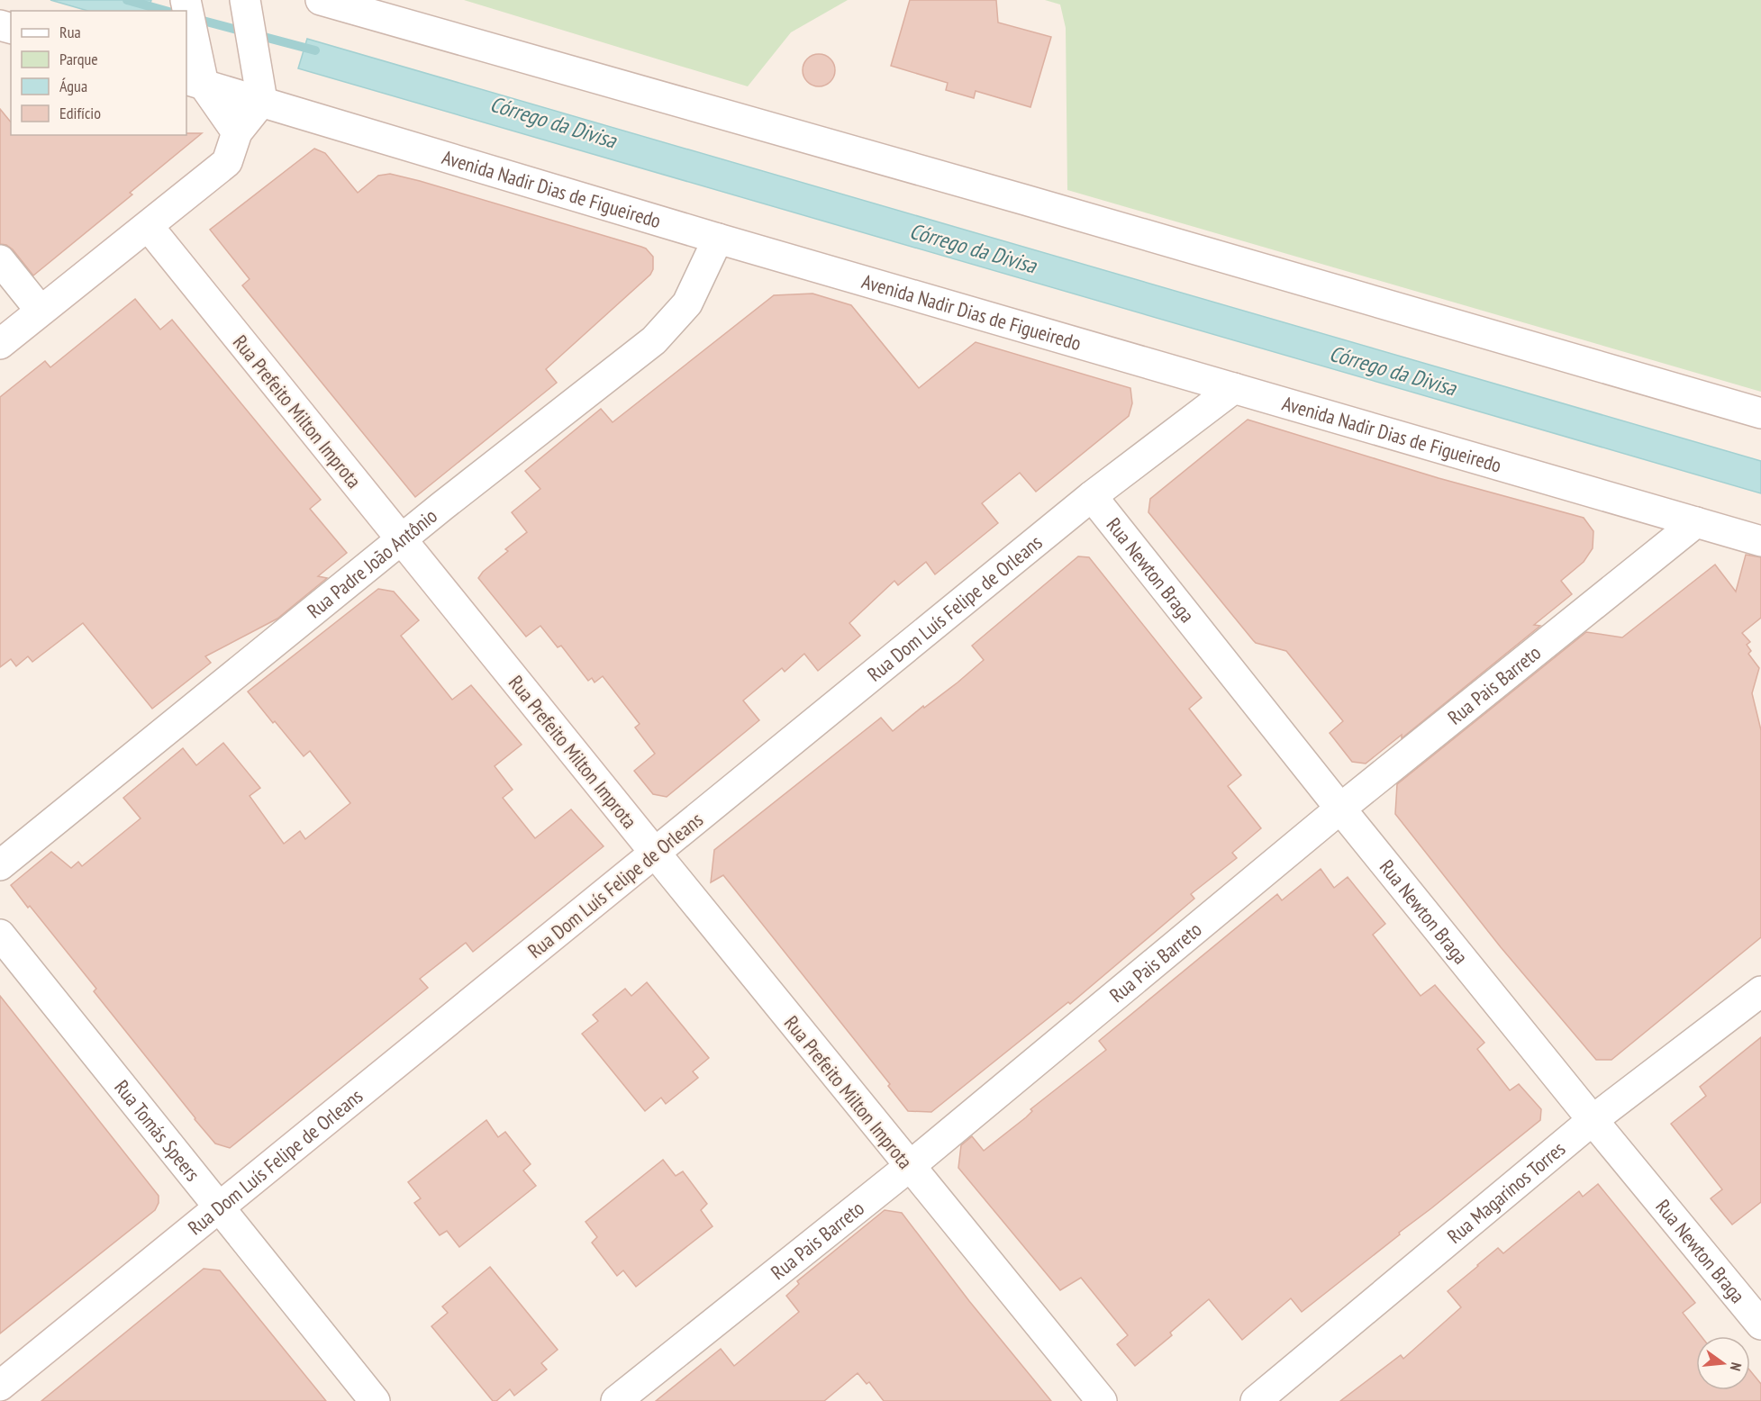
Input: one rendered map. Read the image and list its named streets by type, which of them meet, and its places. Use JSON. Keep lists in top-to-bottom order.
{
  "streets": {
    "street": [
      "Avenida Nadir Dias de Figueiredo",
      "Rua Prefeito Milton Improta",
      "Rua Padre João Antônio",
      "Rua Newton Braga",
      "Rua Dom Luís Felipe de Orleans",
      "Rua Pais Barreto",
      "Rua Tomás Speers",
      "Rua Magarinos Torres"
    ]
  },
  "crossings": [
    ["Avenida Nadir Dias de Figueiredo", "Rua Padre João Antônio"],
    ["Avenida Nadir Dias de Figueiredo", "Rua Dom Luís Felipe de Orleans"],
    ["Avenida Nadir Dias de Figueiredo", "Rua Pais Barreto"],
    ["Rua Prefeito Milton Improta", "Rua Padre João Antônio"],
    ["Rua Prefeito Milton Improta", "Rua Dom Luís Felipe de Orleans"],
    ["Rua Prefeito Milton Improta", "Rua Pais Barreto"],
    ["Rua Newton Braga", "Rua Dom Luís Felipe de Orleans"],
    ["Rua Newton Braga", "Rua Pais Barreto"],
    ["Rua Newton Braga", "Rua Magarinos Torres"],
    ["Rua Dom Luís Felipe de Orleans", "Rua Tomás Speers"]
  ],
  "water": ["Córrego da Divisa"],
  "legend": [
    "Rua",
    "Parque",
    "Água",
    "Edifício"
  ],
  "north": "right"
}
